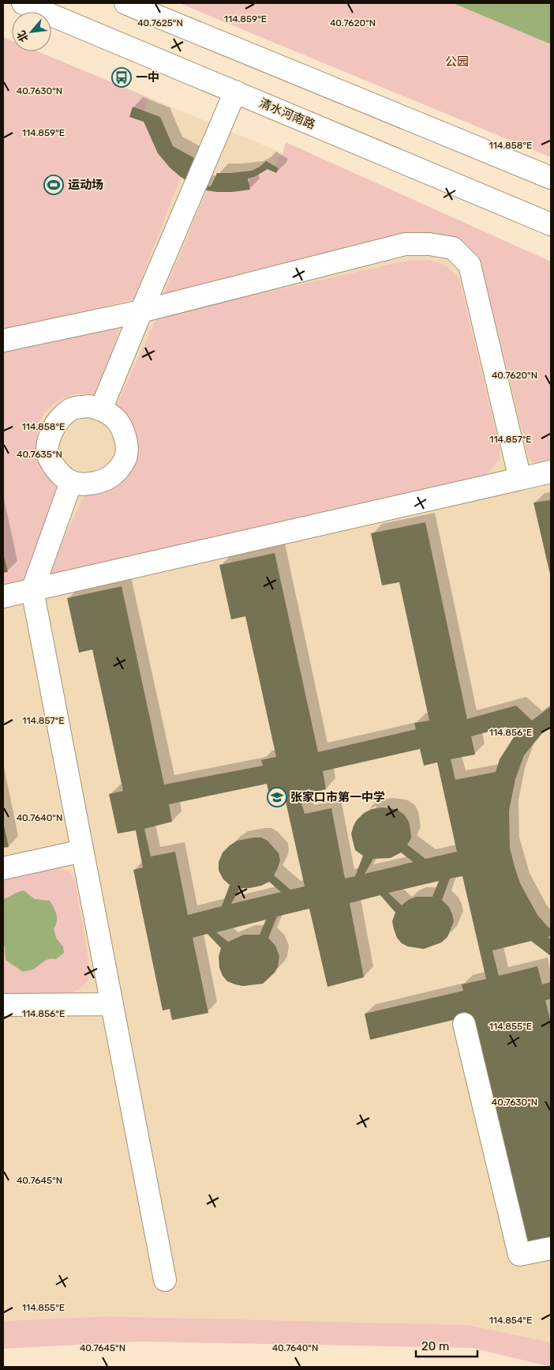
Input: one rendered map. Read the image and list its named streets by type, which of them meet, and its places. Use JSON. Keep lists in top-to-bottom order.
{
  "streets": {
    "main road": ["清水河南路"]
  },
  "parks": ["公园"],
  "places": {
    "bus stop": ["一中"],
    "sports": ["运动场"],
    "school or university": ["张家口市第一中学"]
  },
  "scale_bar": "20 m",
  "north": "bottom left",
  "coordinates": [
    "114.859°E",
    "40.7625°N",
    "40.7620°N",
    "40.7630°N",
    "114.858°E",
    "114.857°E",
    "40.7635°N",
    "114.856°E",
    "40.7640°N",
    "114.855°E",
    "40.7645°N",
    "114.854°E"
  ]
}
